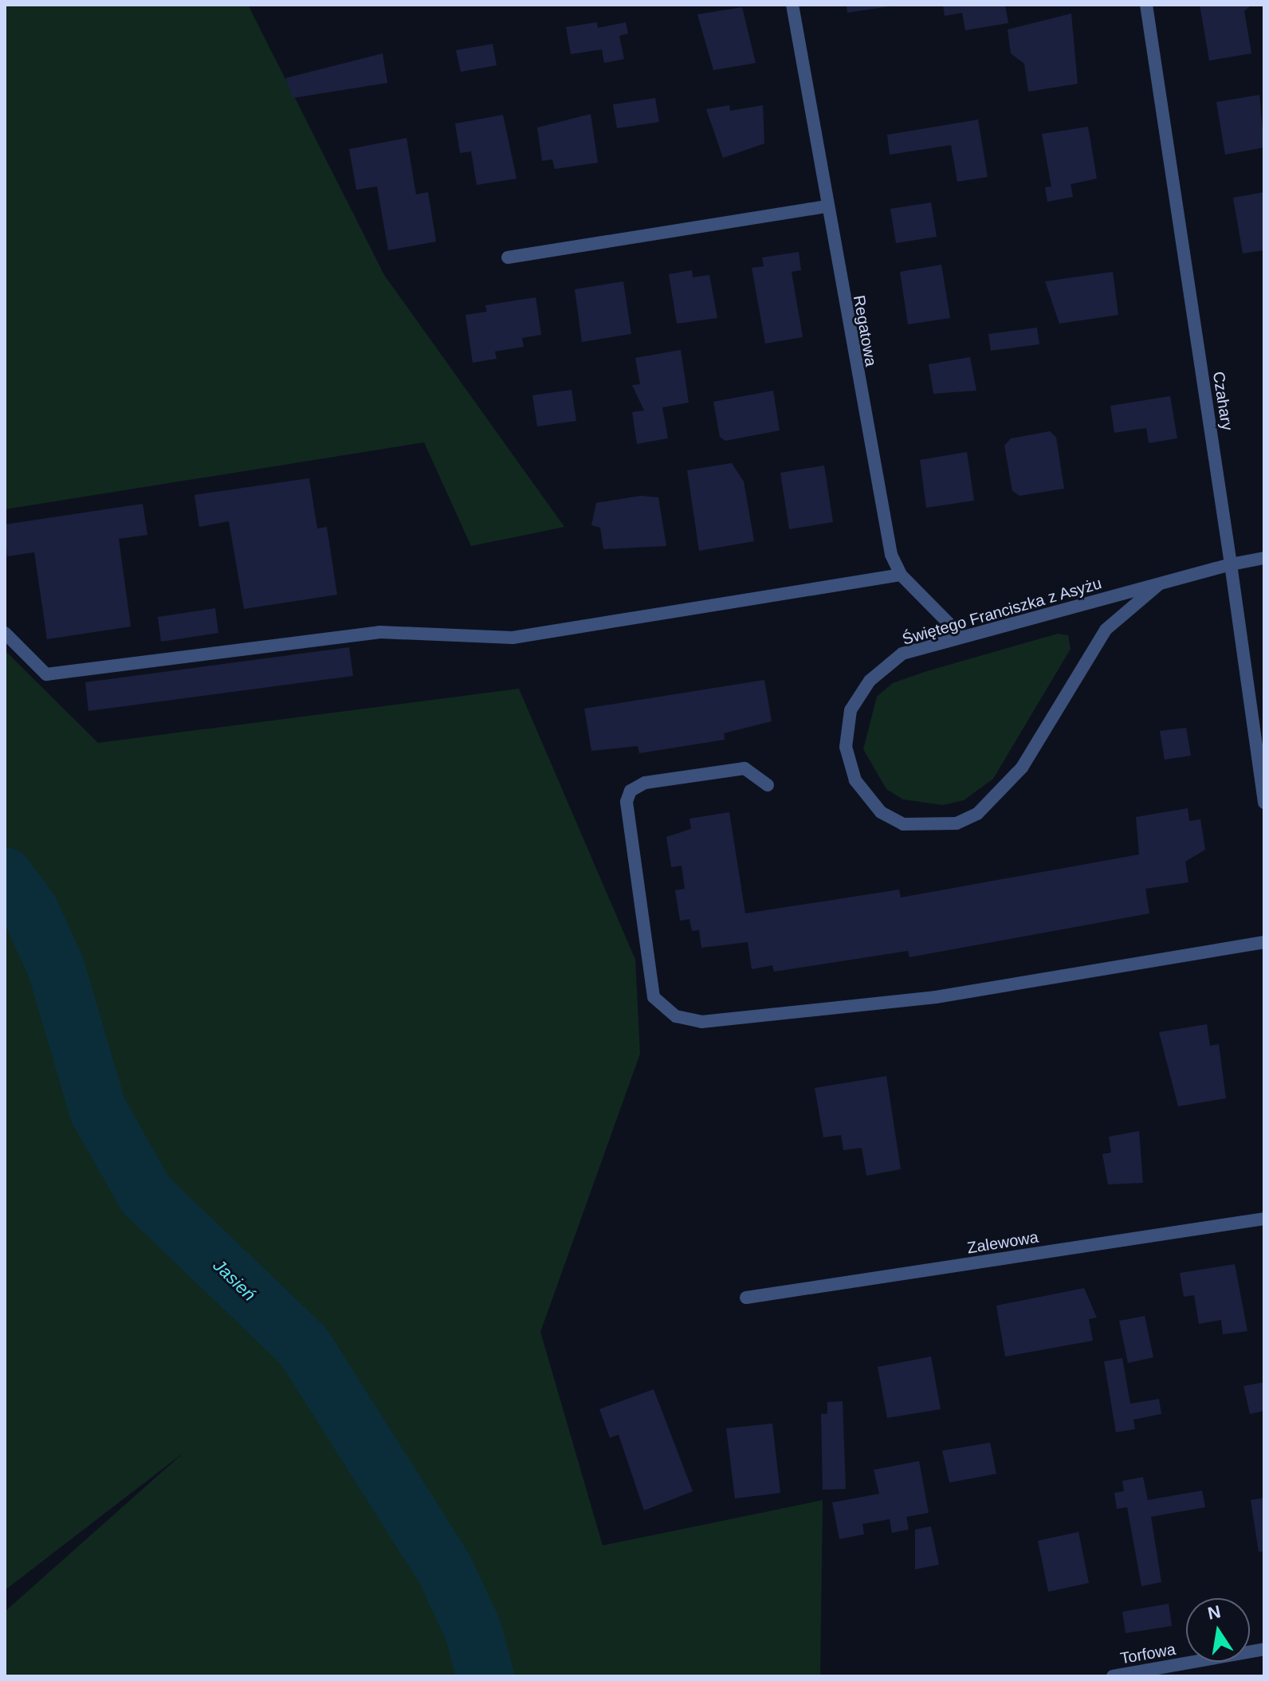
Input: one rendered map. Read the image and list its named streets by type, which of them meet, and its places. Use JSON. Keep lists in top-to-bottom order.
{
  "streets": {
    "street": [
      "Regatowa",
      "Czahary",
      "Świętego Franciszka z Asyżu",
      "Zalewowa",
      "Torfowa"
    ]
  },
  "crossings": [
    ["Regatowa", "Świętego Franciszka z Asyżu"],
    ["Czahary", "Świętego Franciszka z Asyżu"]
  ],
  "water": ["Jasień"],
  "north": "top"
}
